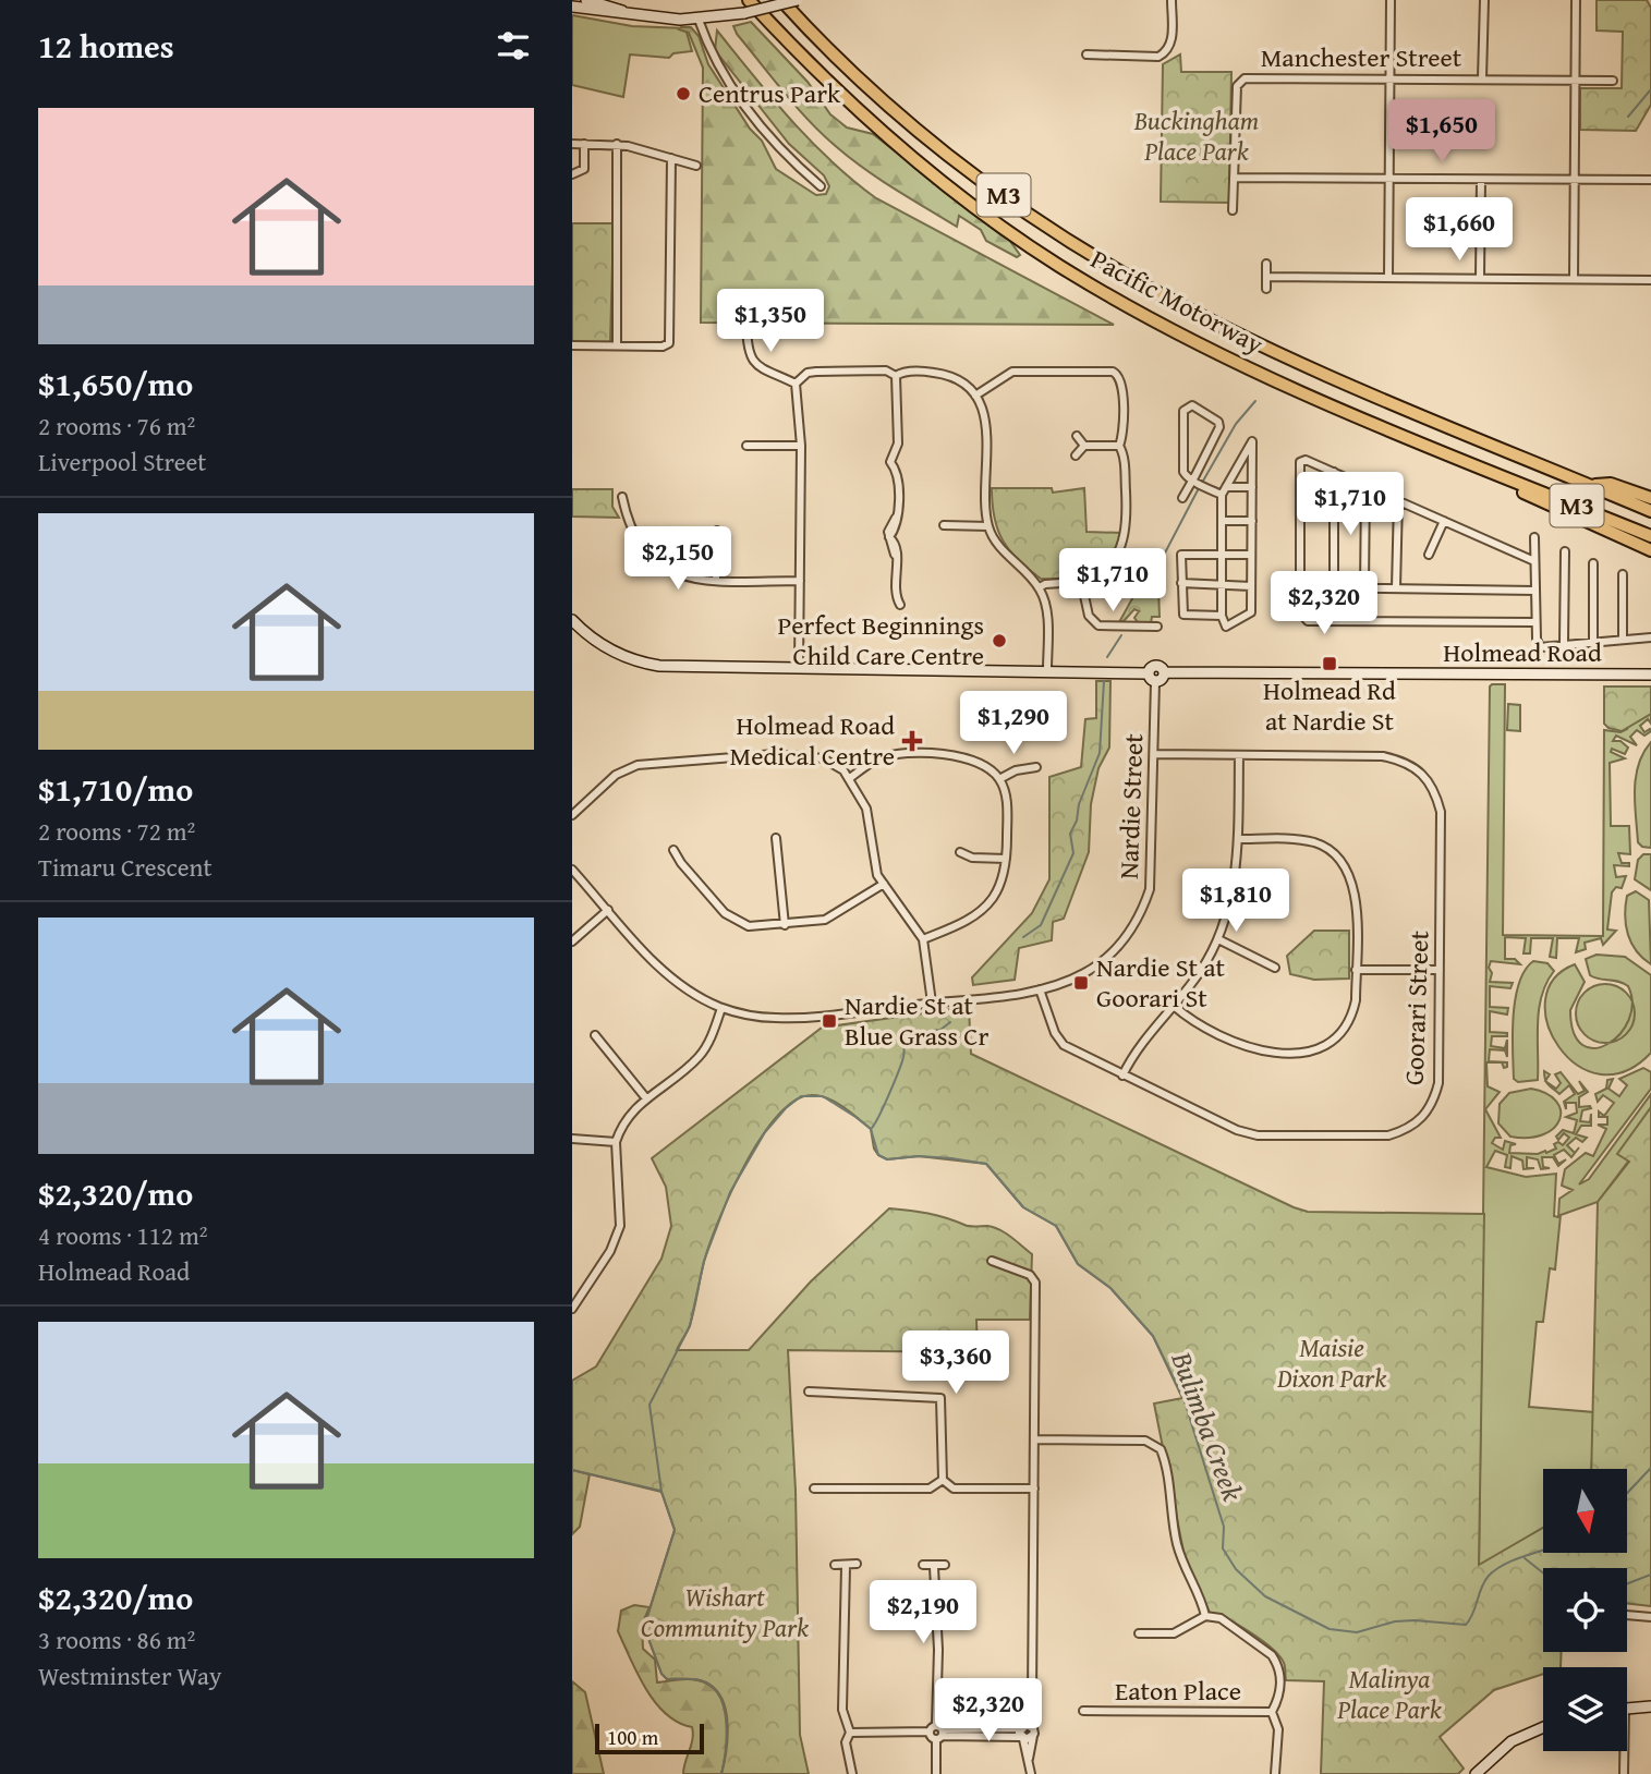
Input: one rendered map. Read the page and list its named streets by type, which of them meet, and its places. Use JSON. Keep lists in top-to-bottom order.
{
  "streets": {
    "highway": ["M3", "Pacific Motorway"],
    "street": [
      "Manchester Street",
      "Holmead Road",
      "Nardie Street",
      "Goorari Street",
      "Eaton Place"
    ]
  },
  "crossings": [
    ["Nardie Street", "Goorari Street"]
  ],
  "water": ["Bulimba Creek"],
  "parks": [
    "Buckingham Place Park",
    "Maisie Dixon Park",
    "Wishart Community Park",
    "Malinya Place Park"
  ],
  "places": {
    "other": ["Centrus Park", "Perfect Beginnings Child Care Centre"],
    "transit": ["Holmead Rd at Nardie St", "Nardie St at Goorari St", "Nardie St at Blue Grass Cr"],
    "health": ["Holmead Road Medical Centre"]
  },
  "scale_bar": "100 m",
  "north": "bottom",
  "page": {
    "heading": "12 homes",
    "list": [
      {
        "name": "$1,650/mo",
        "note": "2 rooms · 76 m² · Liverpool Street"
      },
      {
        "name": "$1,710/mo",
        "note": "2 rooms · 72 m² · Timaru Crescent"
      },
      {
        "name": "$2,320/mo",
        "note": "4 rooms · 112 m² · Holmead Road"
      },
      {
        "name": "$2,320/mo",
        "note": "3 rooms · 86 m² · Westminster Way"
      }
    ],
    "price": [
      "$1,650",
      "$1,660",
      "$1,350",
      "$1,710",
      "$2,150",
      "$1,710",
      "$2,320",
      "$1,290",
      "$1,810",
      "$3,360",
      "$2,190",
      "$2,320"
    ],
    "scale": "100 m"
  }
}
